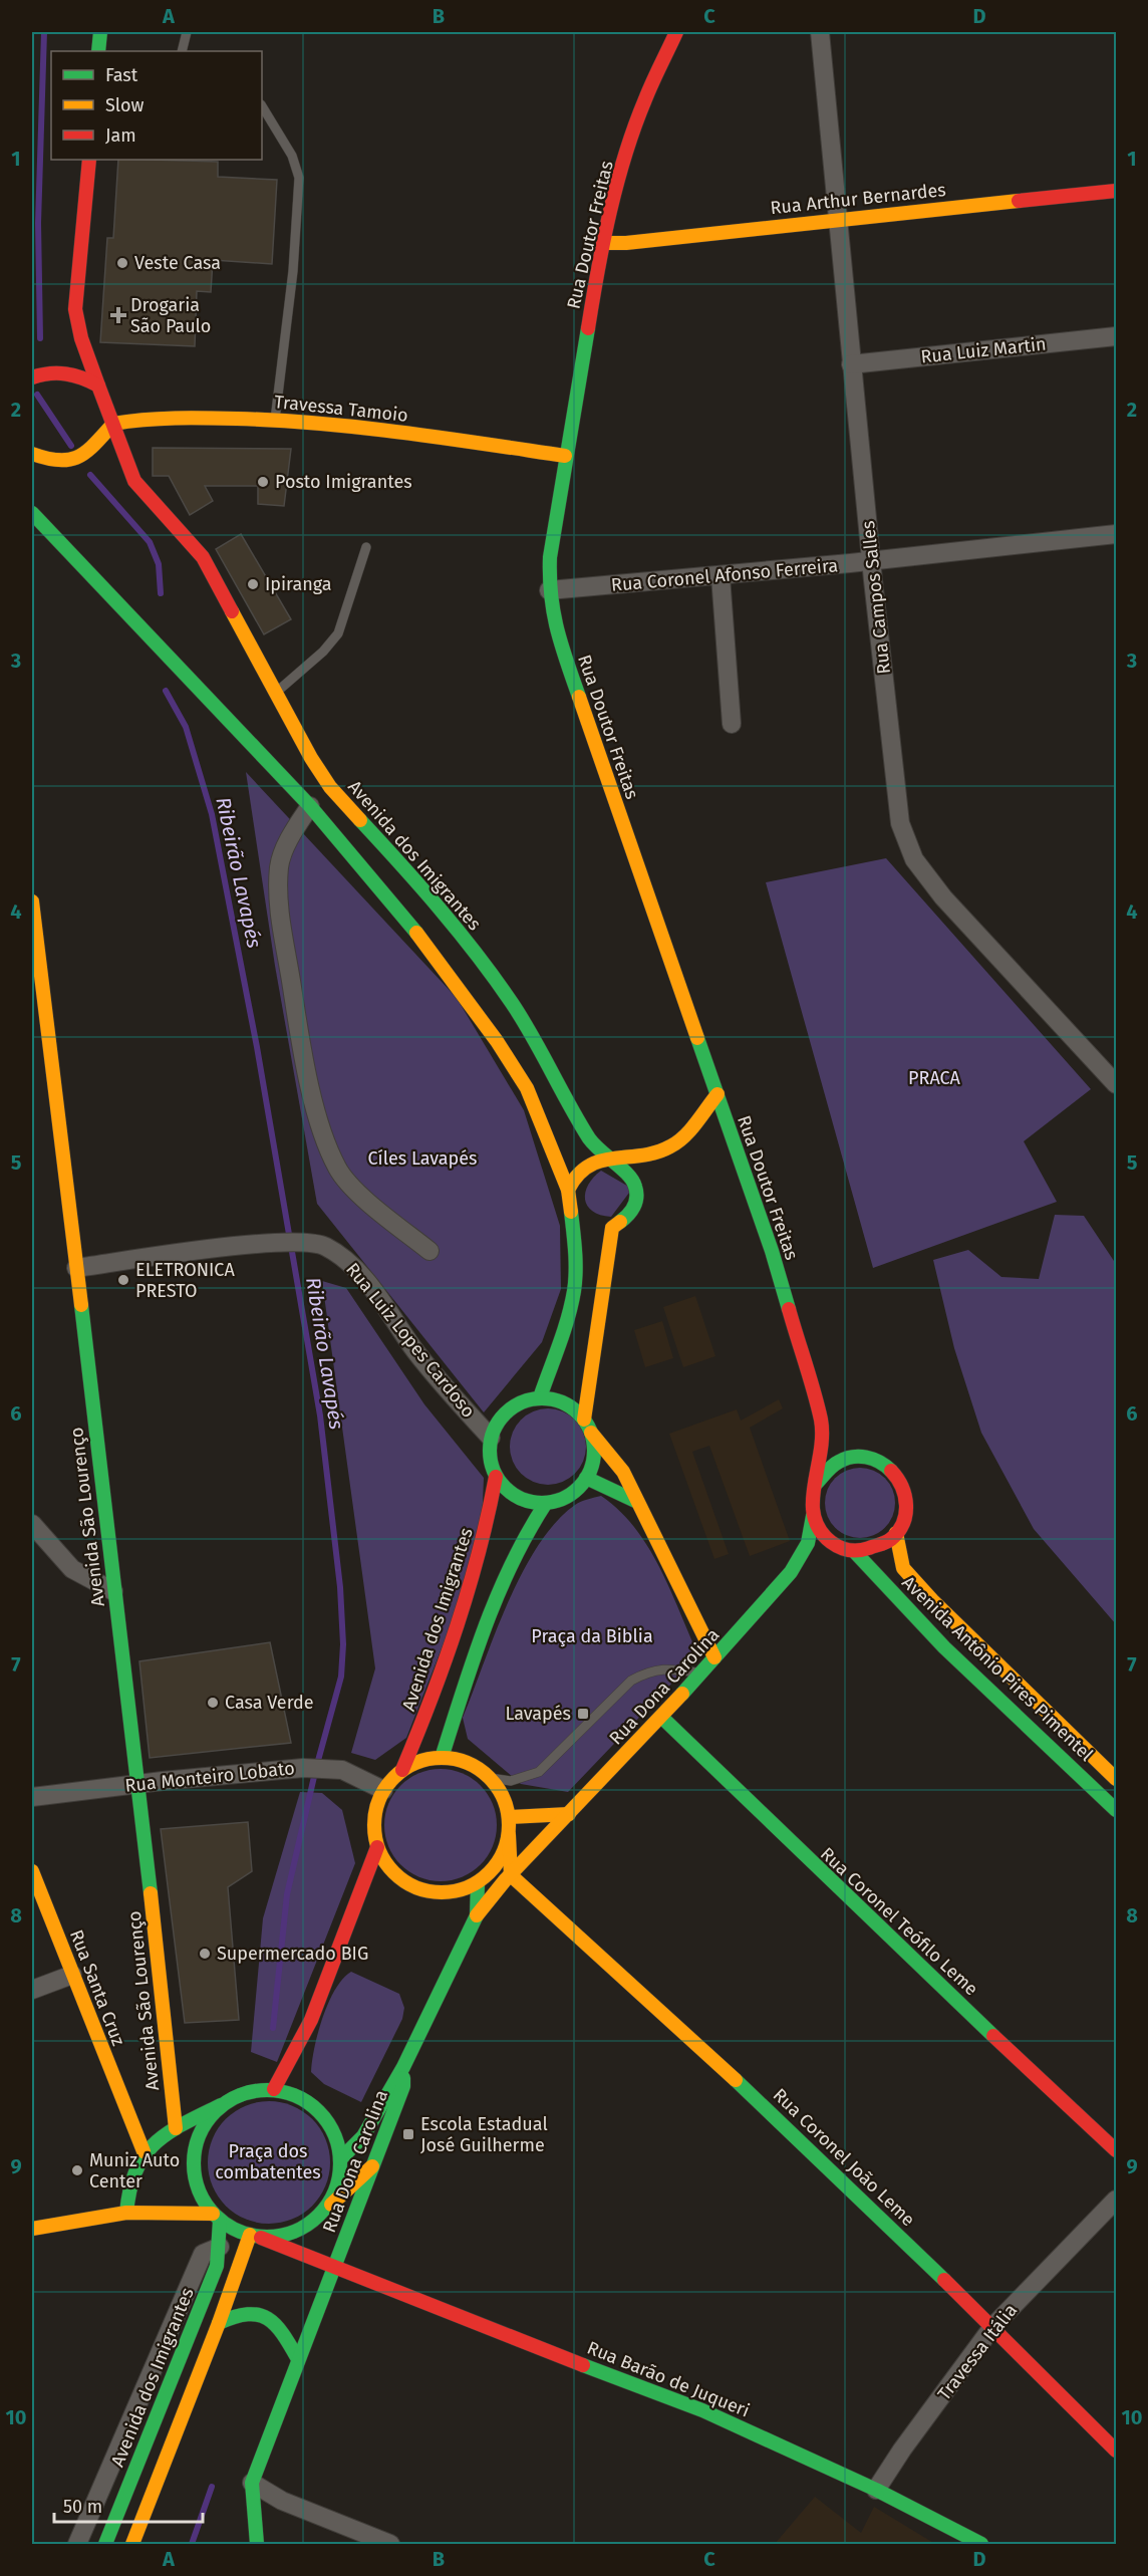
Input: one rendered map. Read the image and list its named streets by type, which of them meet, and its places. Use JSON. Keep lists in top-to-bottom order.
{
  "streets": {
    "main road": [
      "Rua Arthur Bernardes",
      "Rua Doutor Freitas",
      "Travessa Tamoio",
      "Avenida dos Imigrantes",
      "Avenida São Lourenço",
      "Avenida Antônio Pires Pimentel",
      "Rua Dona Carolina",
      "Rua Coronel Teófilo Leme",
      "Rua Santa Cruz",
      "Rua Coronel João Leme",
      "Rua Barão de Juqueri"
    ],
    "street": [
      "Rua Luiz Martin",
      "Rua Coronel Afonso Ferreira",
      "Rua Campos Salles",
      "Rua Luiz Lopes Cardoso",
      "Rua Monteiro Lobato",
      "Travessa Itália"
    ]
  },
  "crossings": [
    ["Rua Arthur Bernardes", "Rua Doutor Freitas"],
    ["Rua Arthur Bernardes", "Rua Campos Salles"],
    ["Rua Doutor Freitas", "Travessa Tamoio"],
    ["Rua Doutor Freitas", "Rua Coronel Afonso Ferreira"],
    ["Rua Doutor Freitas", "Avenida Antônio Pires Pimentel"],
    ["Rua Doutor Freitas", "Rua Dona Carolina"],
    ["Rua Luiz Martin", "Rua Campos Salles"],
    ["Travessa Tamoio", "Avenida dos Imigrantes"],
    ["Rua Coronel Afonso Ferreira", "Rua Campos Salles"],
    ["Avenida dos Imigrantes", "Rua Luiz Lopes Cardoso"],
    ["Avenida dos Imigrantes", "Rua Dona Carolina"],
    ["Avenida dos Imigrantes", "Rua Monteiro Lobato"],
    ["Rua Luiz Lopes Cardoso", "Avenida São Lourenço"],
    ["Avenida São Lourenço", "Rua Monteiro Lobato"],
    ["Avenida Antônio Pires Pimentel", "Rua Dona Carolina"],
    ["Rua Dona Carolina", "Rua Monteiro Lobato"],
    ["Rua Dona Carolina", "Rua Coronel Teófilo Leme"],
    ["Rua Dona Carolina", "Rua Coronel João Leme"],
    ["Rua Dona Carolina", "Rua Barão de Juqueri"],
    ["Rua Coronel João Leme", "Travessa Itália"],
    ["Travessa Itália", "Rua Barão de Juqueri"]
  ],
  "water": ["Ribeirão Lavapés"],
  "parks": [
    "PRACA",
    "Cíles Lavapés",
    "Praça da Biblia",
    "Praça dos combatentes"
  ],
  "places": {
    "other": [
      "Veste Casa",
      "Posto Imigrantes",
      "Ipiranga",
      "ELETRONICA PRESTO",
      "Casa Verde",
      "Supermercado BIG",
      "Muniz Auto Center"
    ],
    "health": ["Drogaria São Paulo"],
    "transit": ["Lavapés", "Escola Estadual José Guilherme"]
  },
  "legend": ["Fast", "Slow", "Jam"],
  "scale_bar": "50 m",
  "grid": {
    "columns": [
      "A",
      "B",
      "C",
      "D"
    ],
    "rows": [
      "1",
      "2",
      "3",
      "4",
      "5",
      "6",
      "7",
      "8",
      "9",
      "10"
    ]
  }
}
